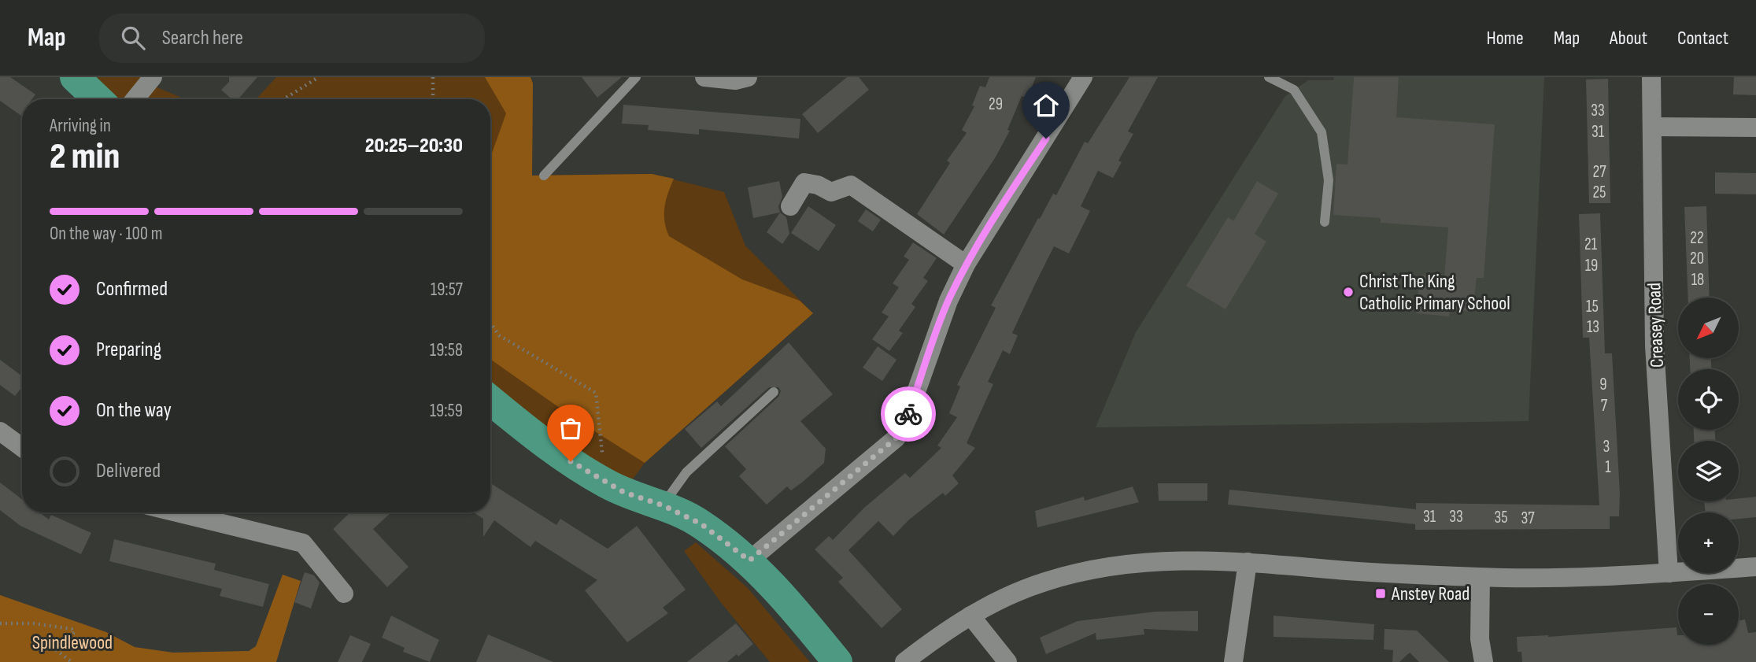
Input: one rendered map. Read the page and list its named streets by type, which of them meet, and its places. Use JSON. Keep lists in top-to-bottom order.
{
  "streets": {
    "street": ["Creasey Road"]
  },
  "parks": ["Spindlewood"],
  "places": {
    "other": ["Christ The King Catholic Primary School"],
    "transit": ["Anstey Road"]
  },
  "house_numbers": [
    "29",
    "33",
    "31",
    "27",
    "25",
    "22",
    "21",
    "20",
    "19",
    "18",
    "15",
    "13",
    "9",
    "7",
    "3",
    "1",
    "31",
    "33",
    "35",
    "37"
  ],
  "north": "bottom left",
  "page": {
    "header": "Map",
    "search": "Search here",
    "nav": [
      "Home",
      "Map",
      "About",
      "Contact"
    ],
    "heading": ["2 min", "Arriving in", "20:25–20:30"],
    "bar": "On the way · 100 m",
    "list": [
      ["Confirmed", "19:57"],
      ["Preparing", "19:58"],
      ["On the way", "19:59"],
      "Delivered"
    ],
    "map_buttons": ["+", "−"]
  }
}
